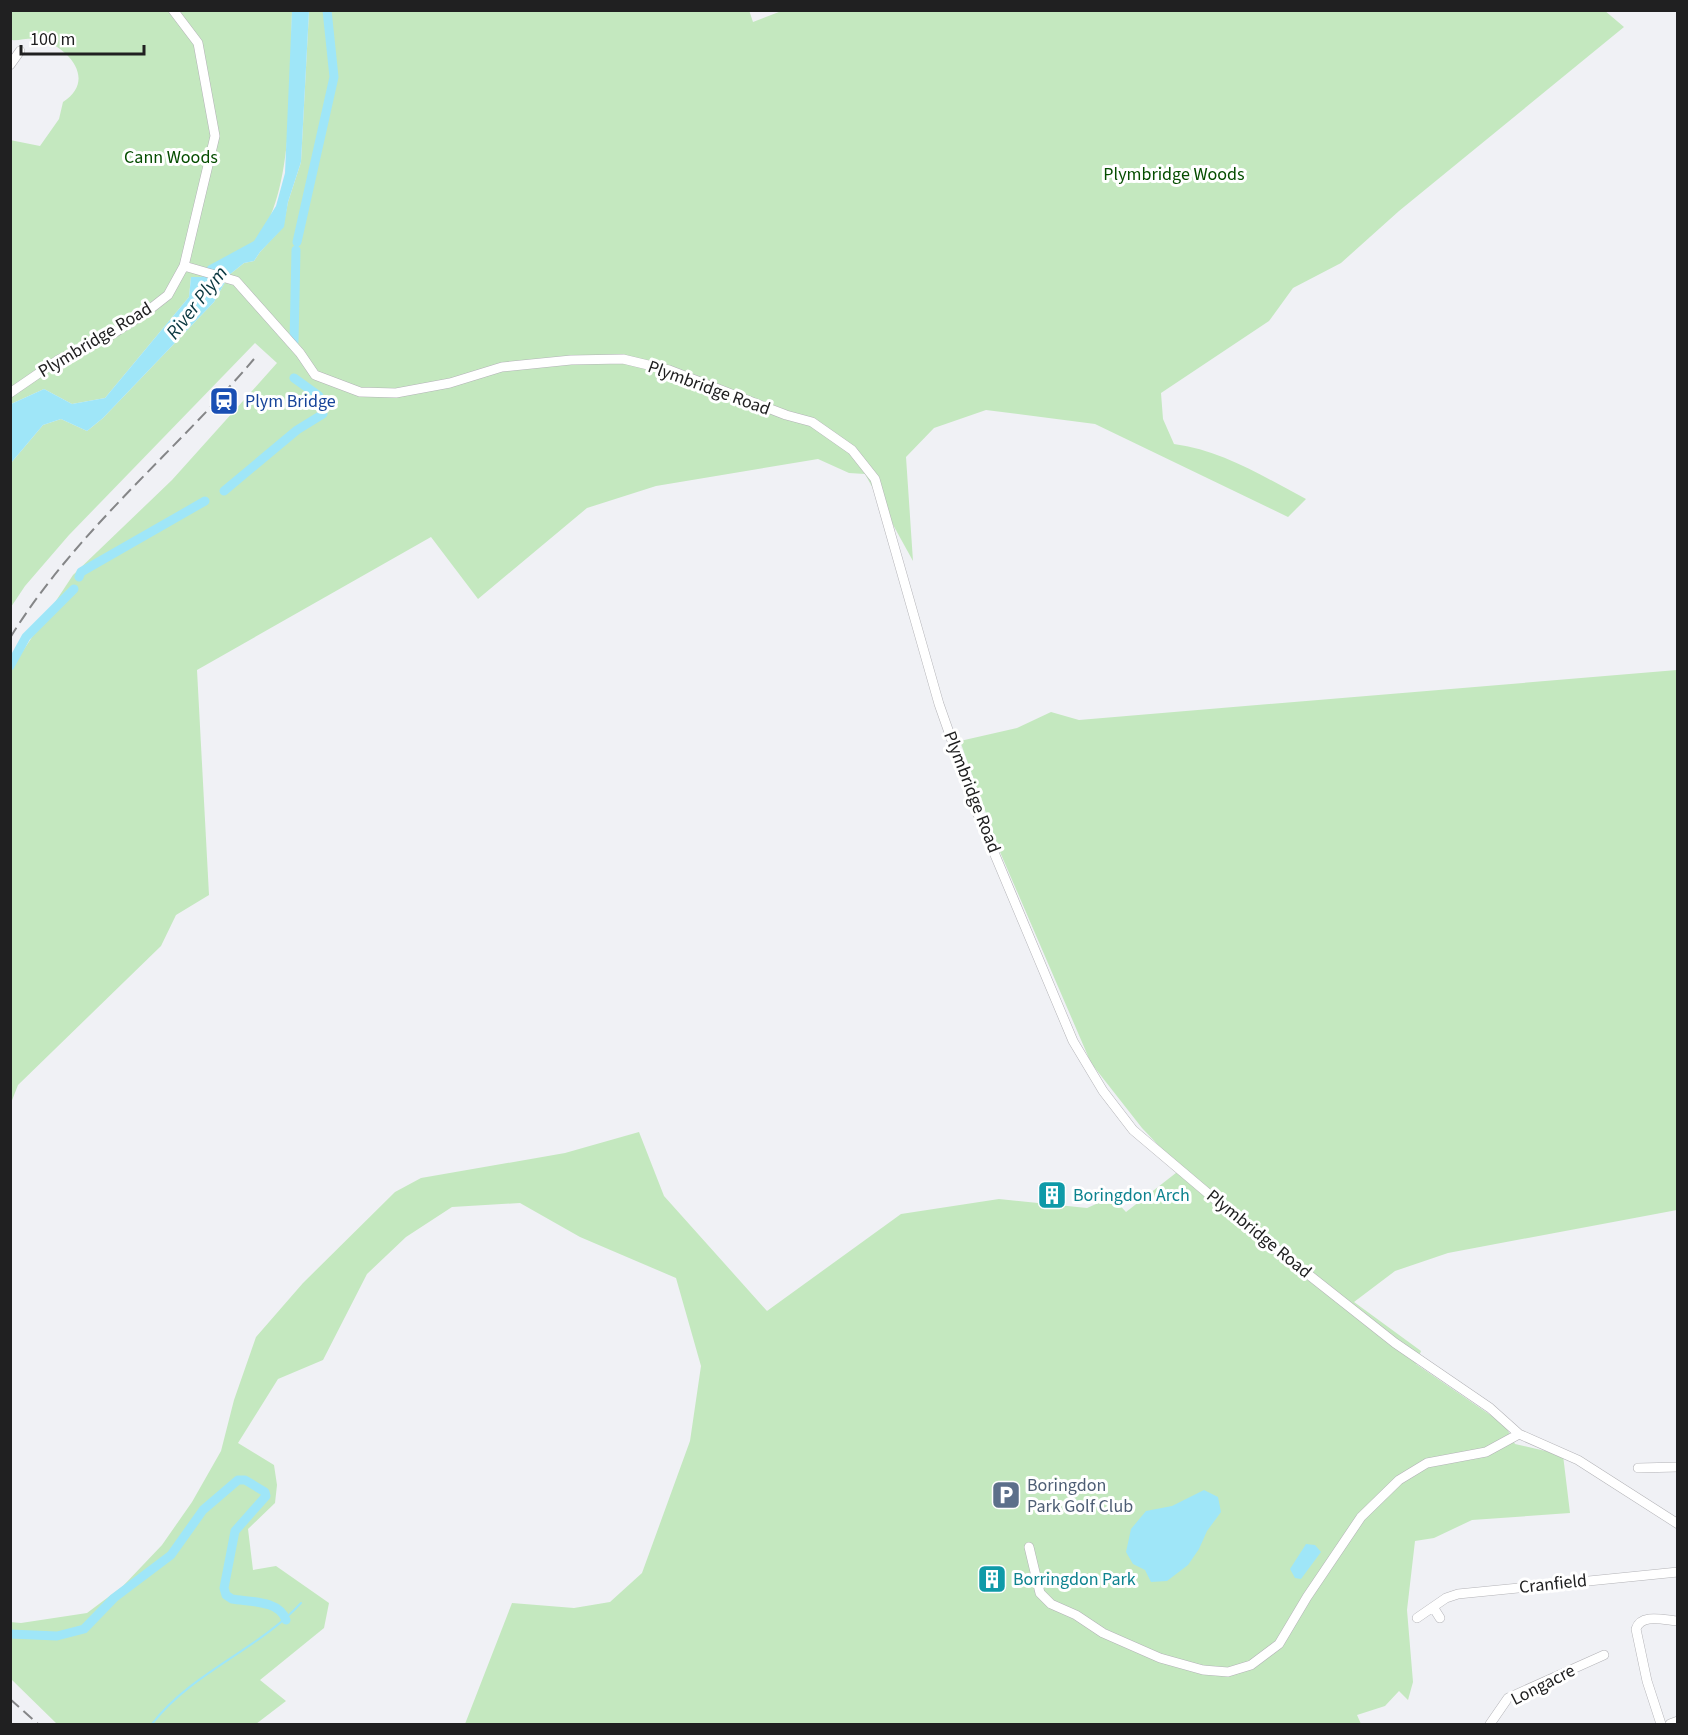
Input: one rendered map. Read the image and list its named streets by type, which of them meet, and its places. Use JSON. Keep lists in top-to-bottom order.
{
  "streets": {
    "street": ["Plymbridge Road", "Cranfield", "Longacre"]
  },
  "water": ["River Plym"],
  "parks": ["Cann Woods", "Plymbridge Woods"],
  "places": {
    "station": ["Plym Bridge"],
    "building": ["Boringdon Arch", "Borringdon Park"],
    "parking": ["Boringdon Park Golf Club"]
  },
  "scale_bar": "100 m"
}
